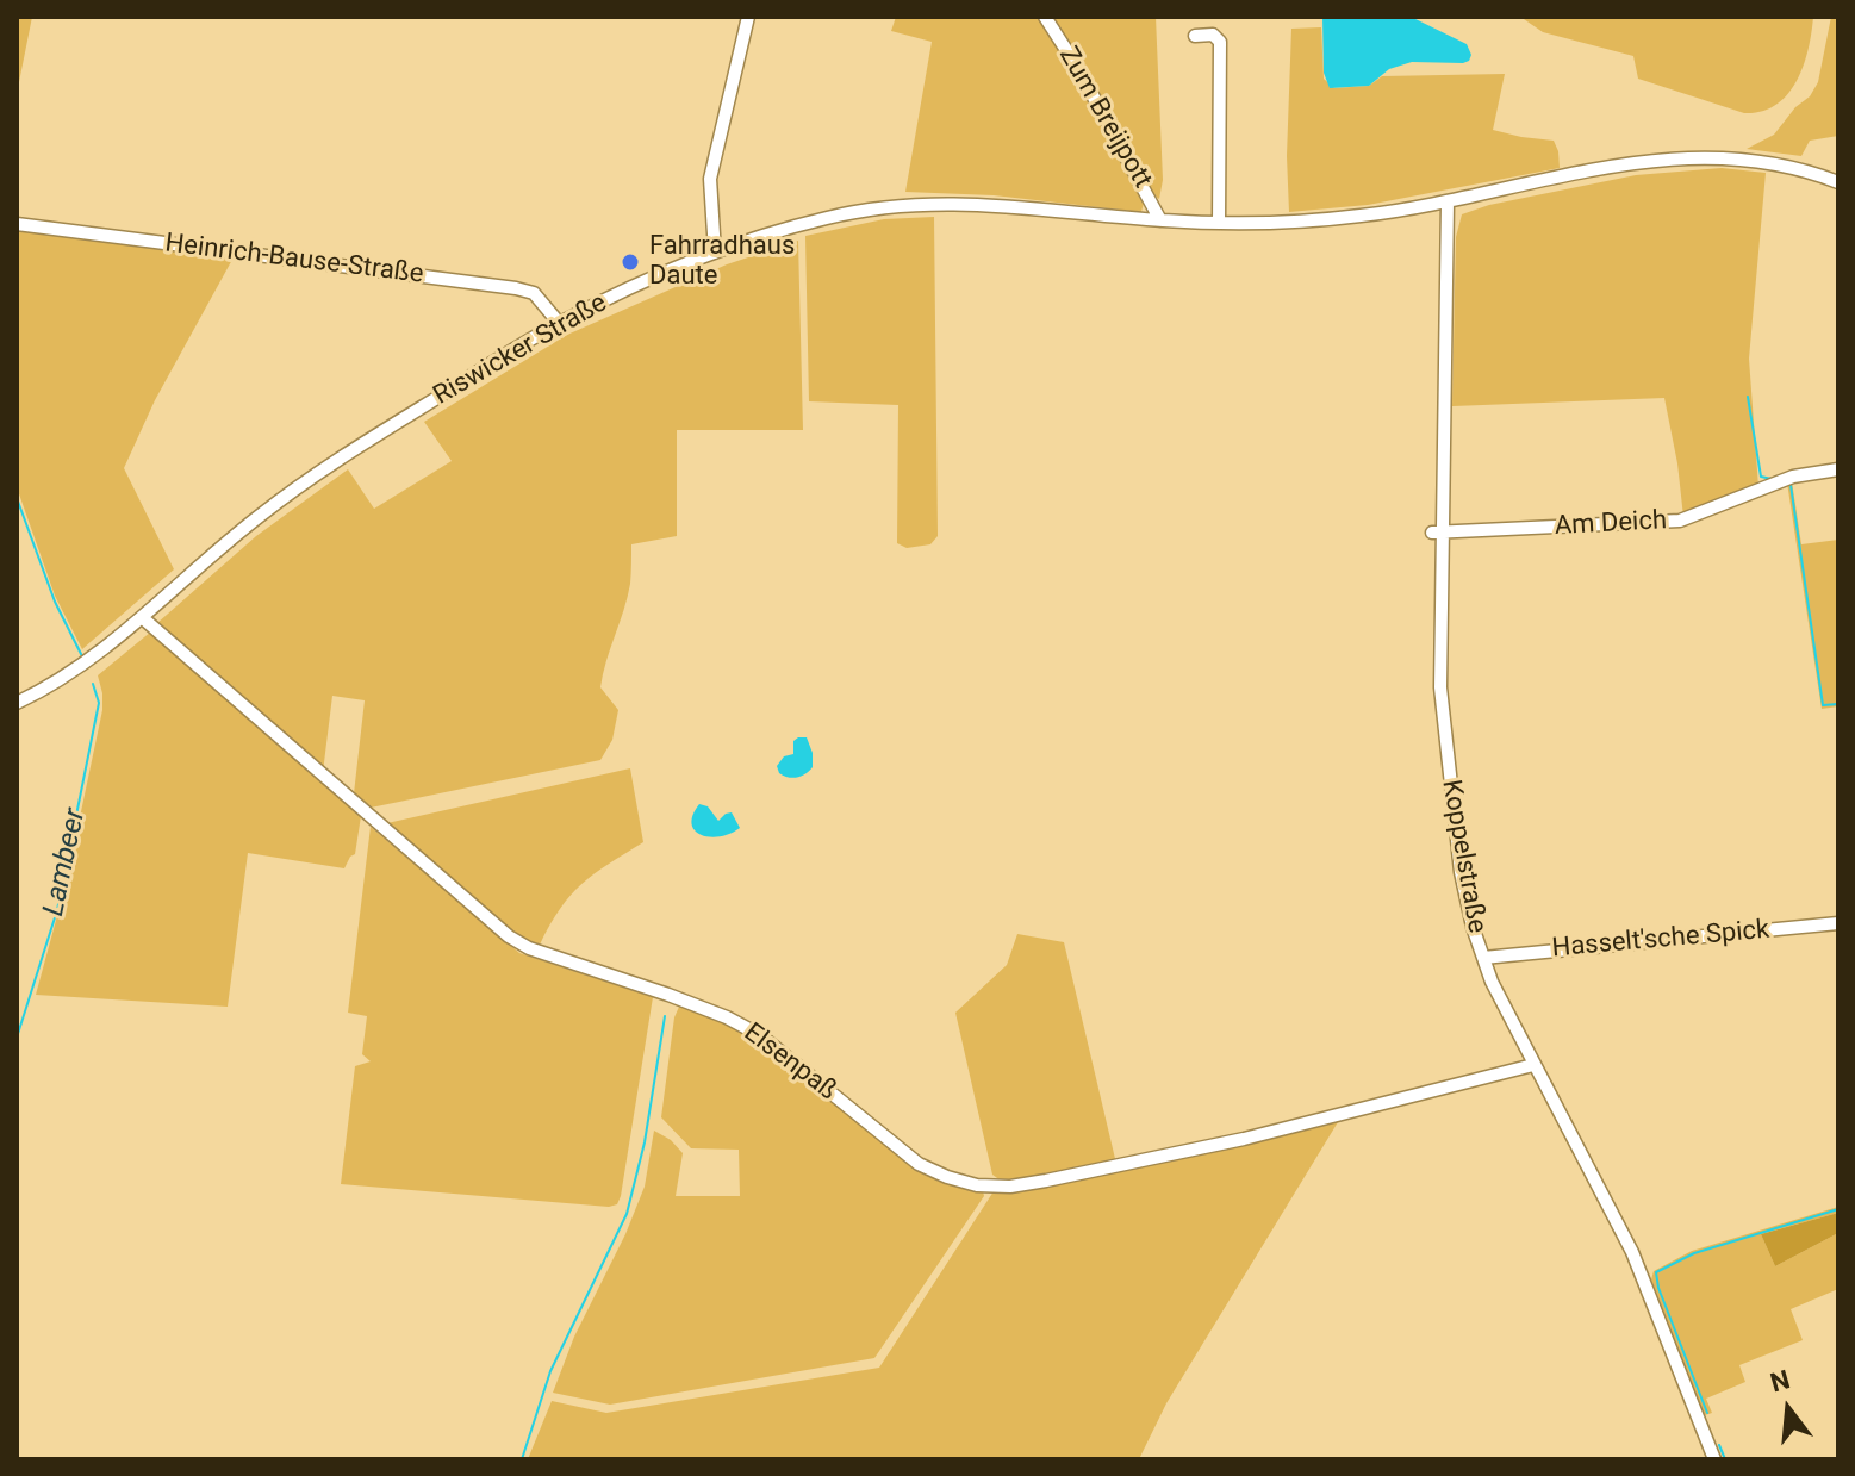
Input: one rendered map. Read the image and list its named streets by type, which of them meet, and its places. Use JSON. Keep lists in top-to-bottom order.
{
  "streets": {
    "street": [
      "Zum Breijpott",
      "Heinrich-Bause-Straße",
      "Riswicker Straße",
      "Am Deich",
      "Koppelstraße",
      "Hasselt'sche Spick",
      "Elsenpaß"
    ]
  },
  "crossings": [
    ["Zum Breijpott", "Riswicker Straße"],
    ["Heinrich-Bause-Straße", "Riswicker Straße"],
    ["Riswicker Straße", "Koppelstraße"],
    ["Riswicker Straße", "Elsenpaß"],
    ["Am Deich", "Koppelstraße"],
    ["Koppelstraße", "Hasselt'sche Spick"],
    ["Koppelstraße", "Elsenpaß"]
  ],
  "water": ["Lambeer"],
  "places": ["Fahrradhaus Daute"],
  "north": "top"
}
